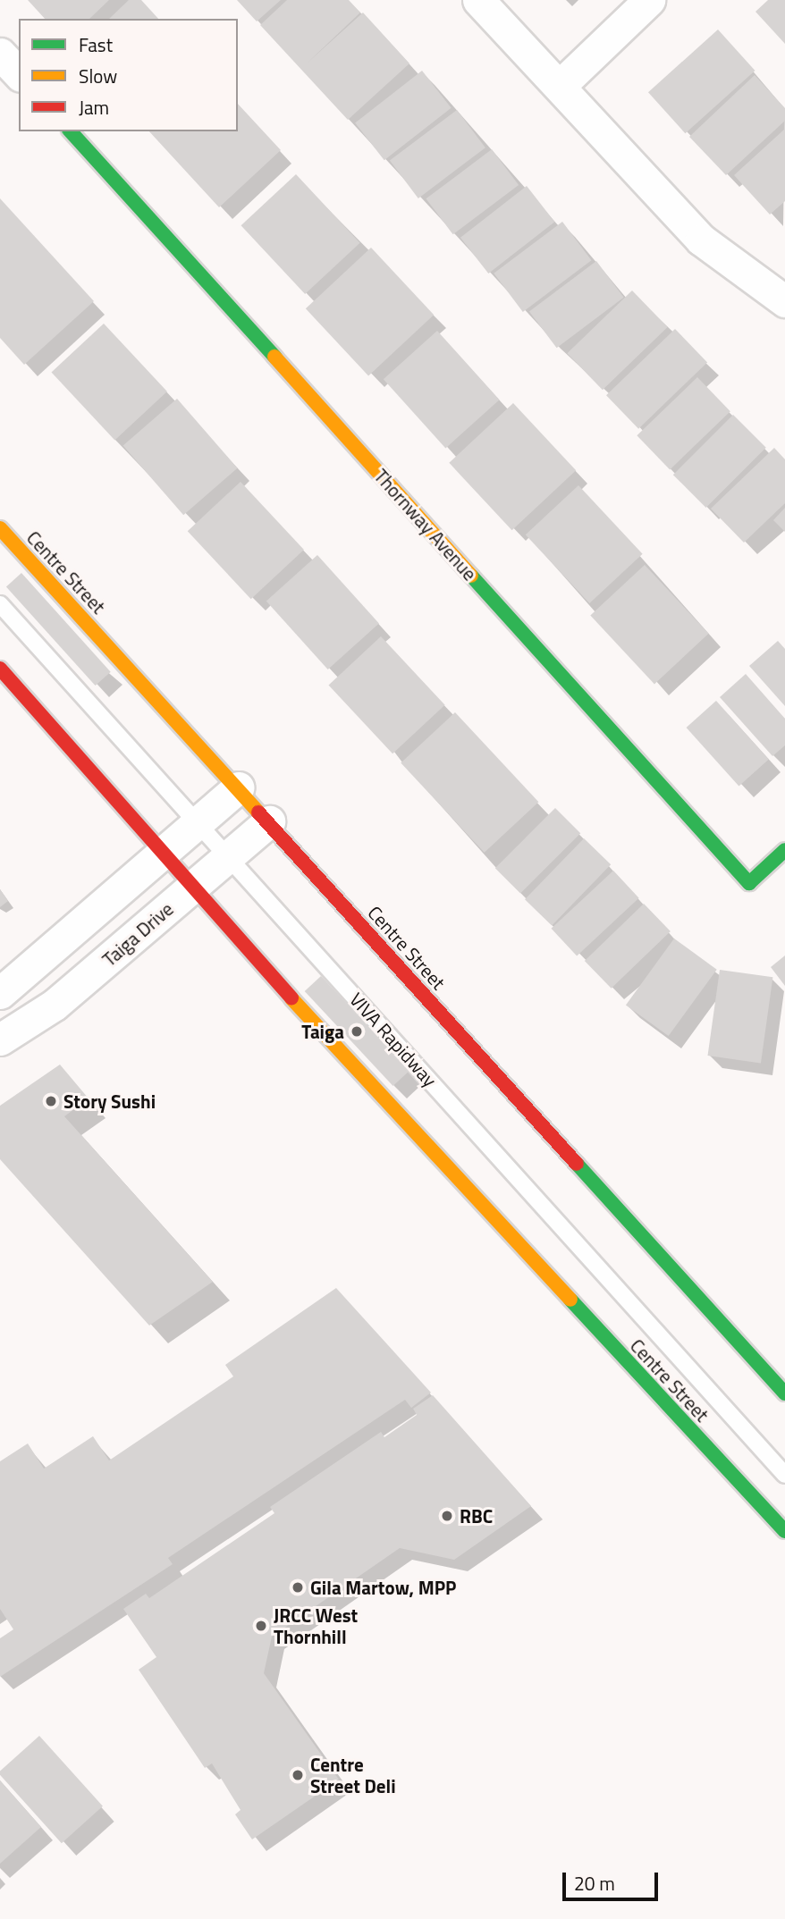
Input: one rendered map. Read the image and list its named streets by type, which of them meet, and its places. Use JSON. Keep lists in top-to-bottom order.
{
  "streets": {
    "main road": ["Thornway Avenue", "Centre Street"],
    "street": ["Taiga Drive"],
    "lane": ["VIVA Rapidway"]
  },
  "crossings": [
    ["Centre Street", "Taiga Drive"],
    ["Taiga Drive", "VIVA Rapidway"]
  ],
  "places": [
    "Taiga",
    "Story Sushi",
    "RBC",
    "Gila Martow, MPP",
    "JRCC West Thornhill",
    "Centre Street Deli"
  ],
  "legend": ["Fast", "Slow", "Jam"],
  "scale_bar": "20 m"
}
